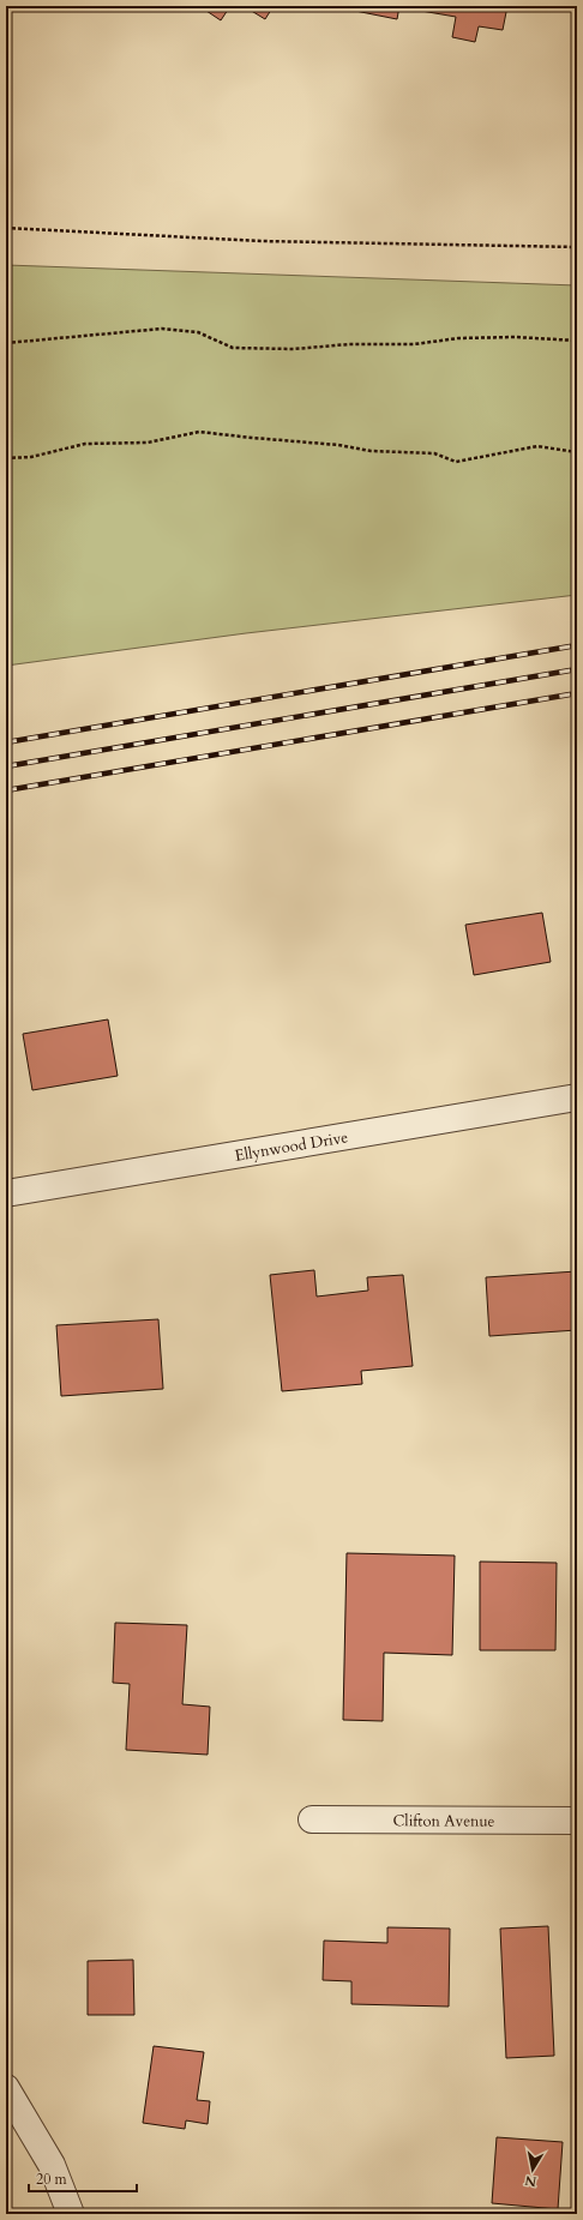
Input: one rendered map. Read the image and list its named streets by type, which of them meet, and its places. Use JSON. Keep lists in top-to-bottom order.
{
  "streets": {
    "street": ["Ellynwood Drive", "Clifton Avenue"]
  },
  "scale_bar": "20 m",
  "north": "bottom"
}
